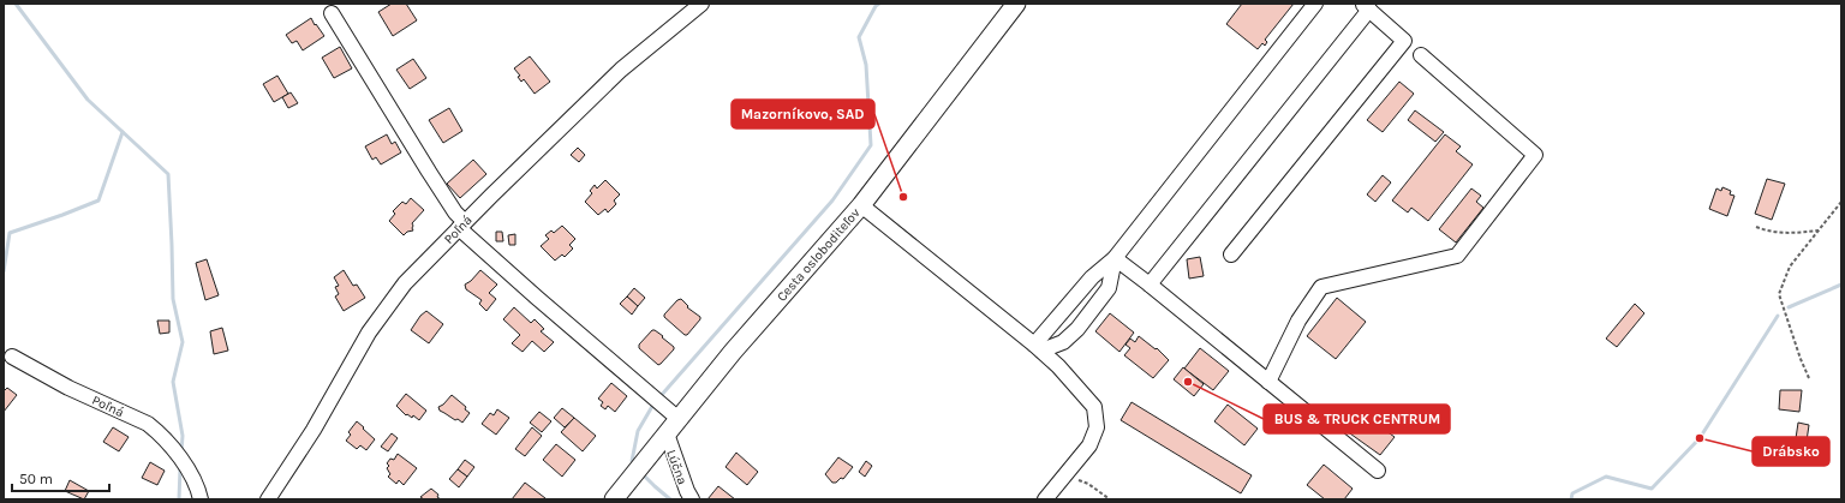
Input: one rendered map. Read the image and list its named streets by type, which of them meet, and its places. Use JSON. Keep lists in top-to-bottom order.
{
  "streets": {
    "main road": ["Cesta osloboditeľov"],
    "street": ["Poľná", "Lúčna"]
  },
  "crossings": [
    ["Cesta osloboditeľov", "Lúčna"]
  ],
  "places": ["Mazorníkovo, SAD", "BUS & TRUCK CENTRUM", "Drábsko"],
  "scale_bar": "50 m"
}
